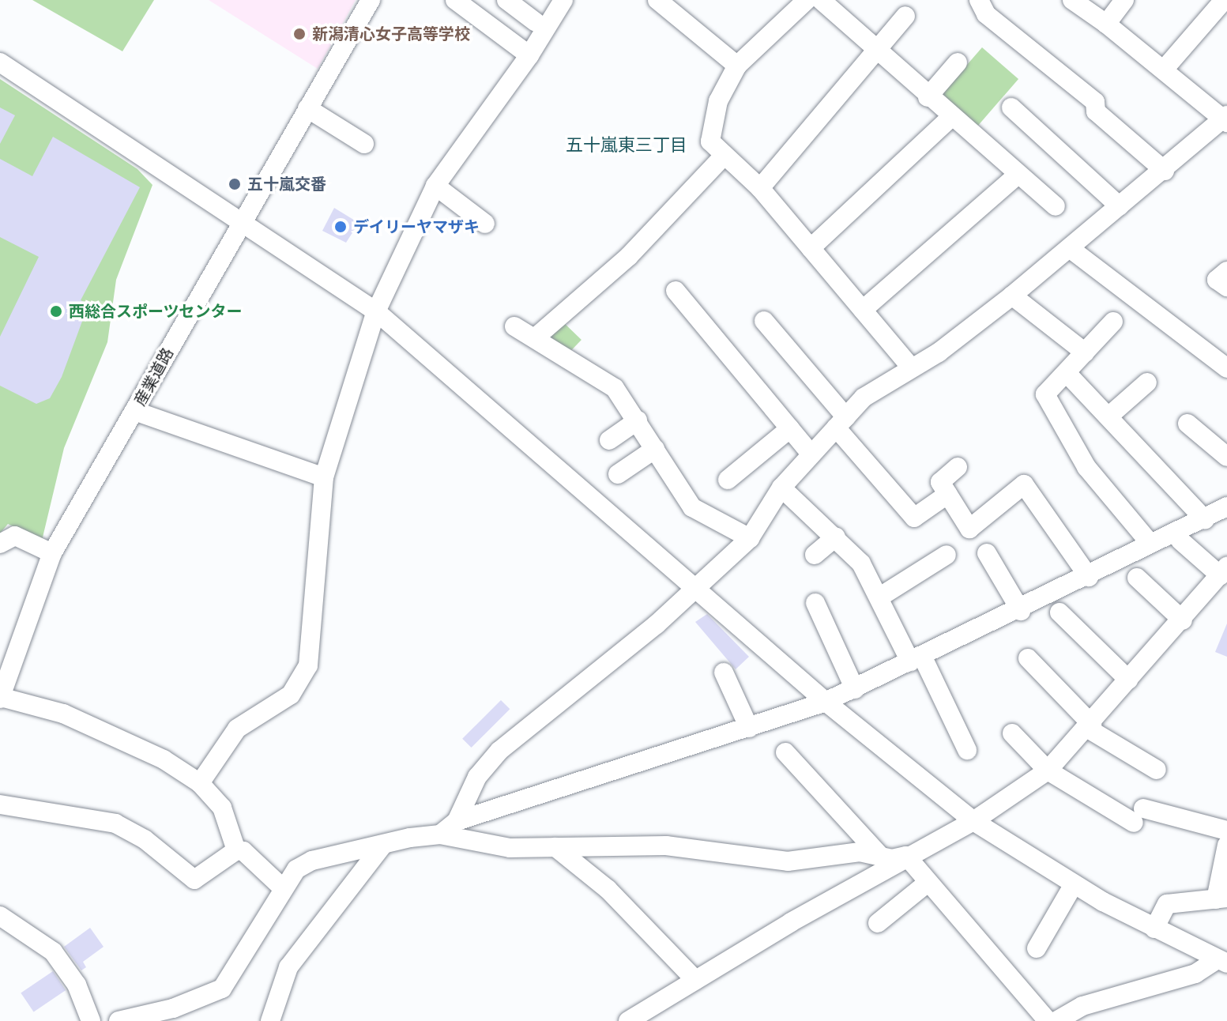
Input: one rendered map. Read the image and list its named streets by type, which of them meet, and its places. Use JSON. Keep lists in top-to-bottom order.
{
  "streets": {
    "street": ["産業道路"]
  },
  "districts": ["五十嵐東三丁目"],
  "places": [
    "新潟清心女子高等学校",
    "五十嵐交番",
    "デイリーヤマザキ",
    "西総合スポーツセンター"
  ]
}
